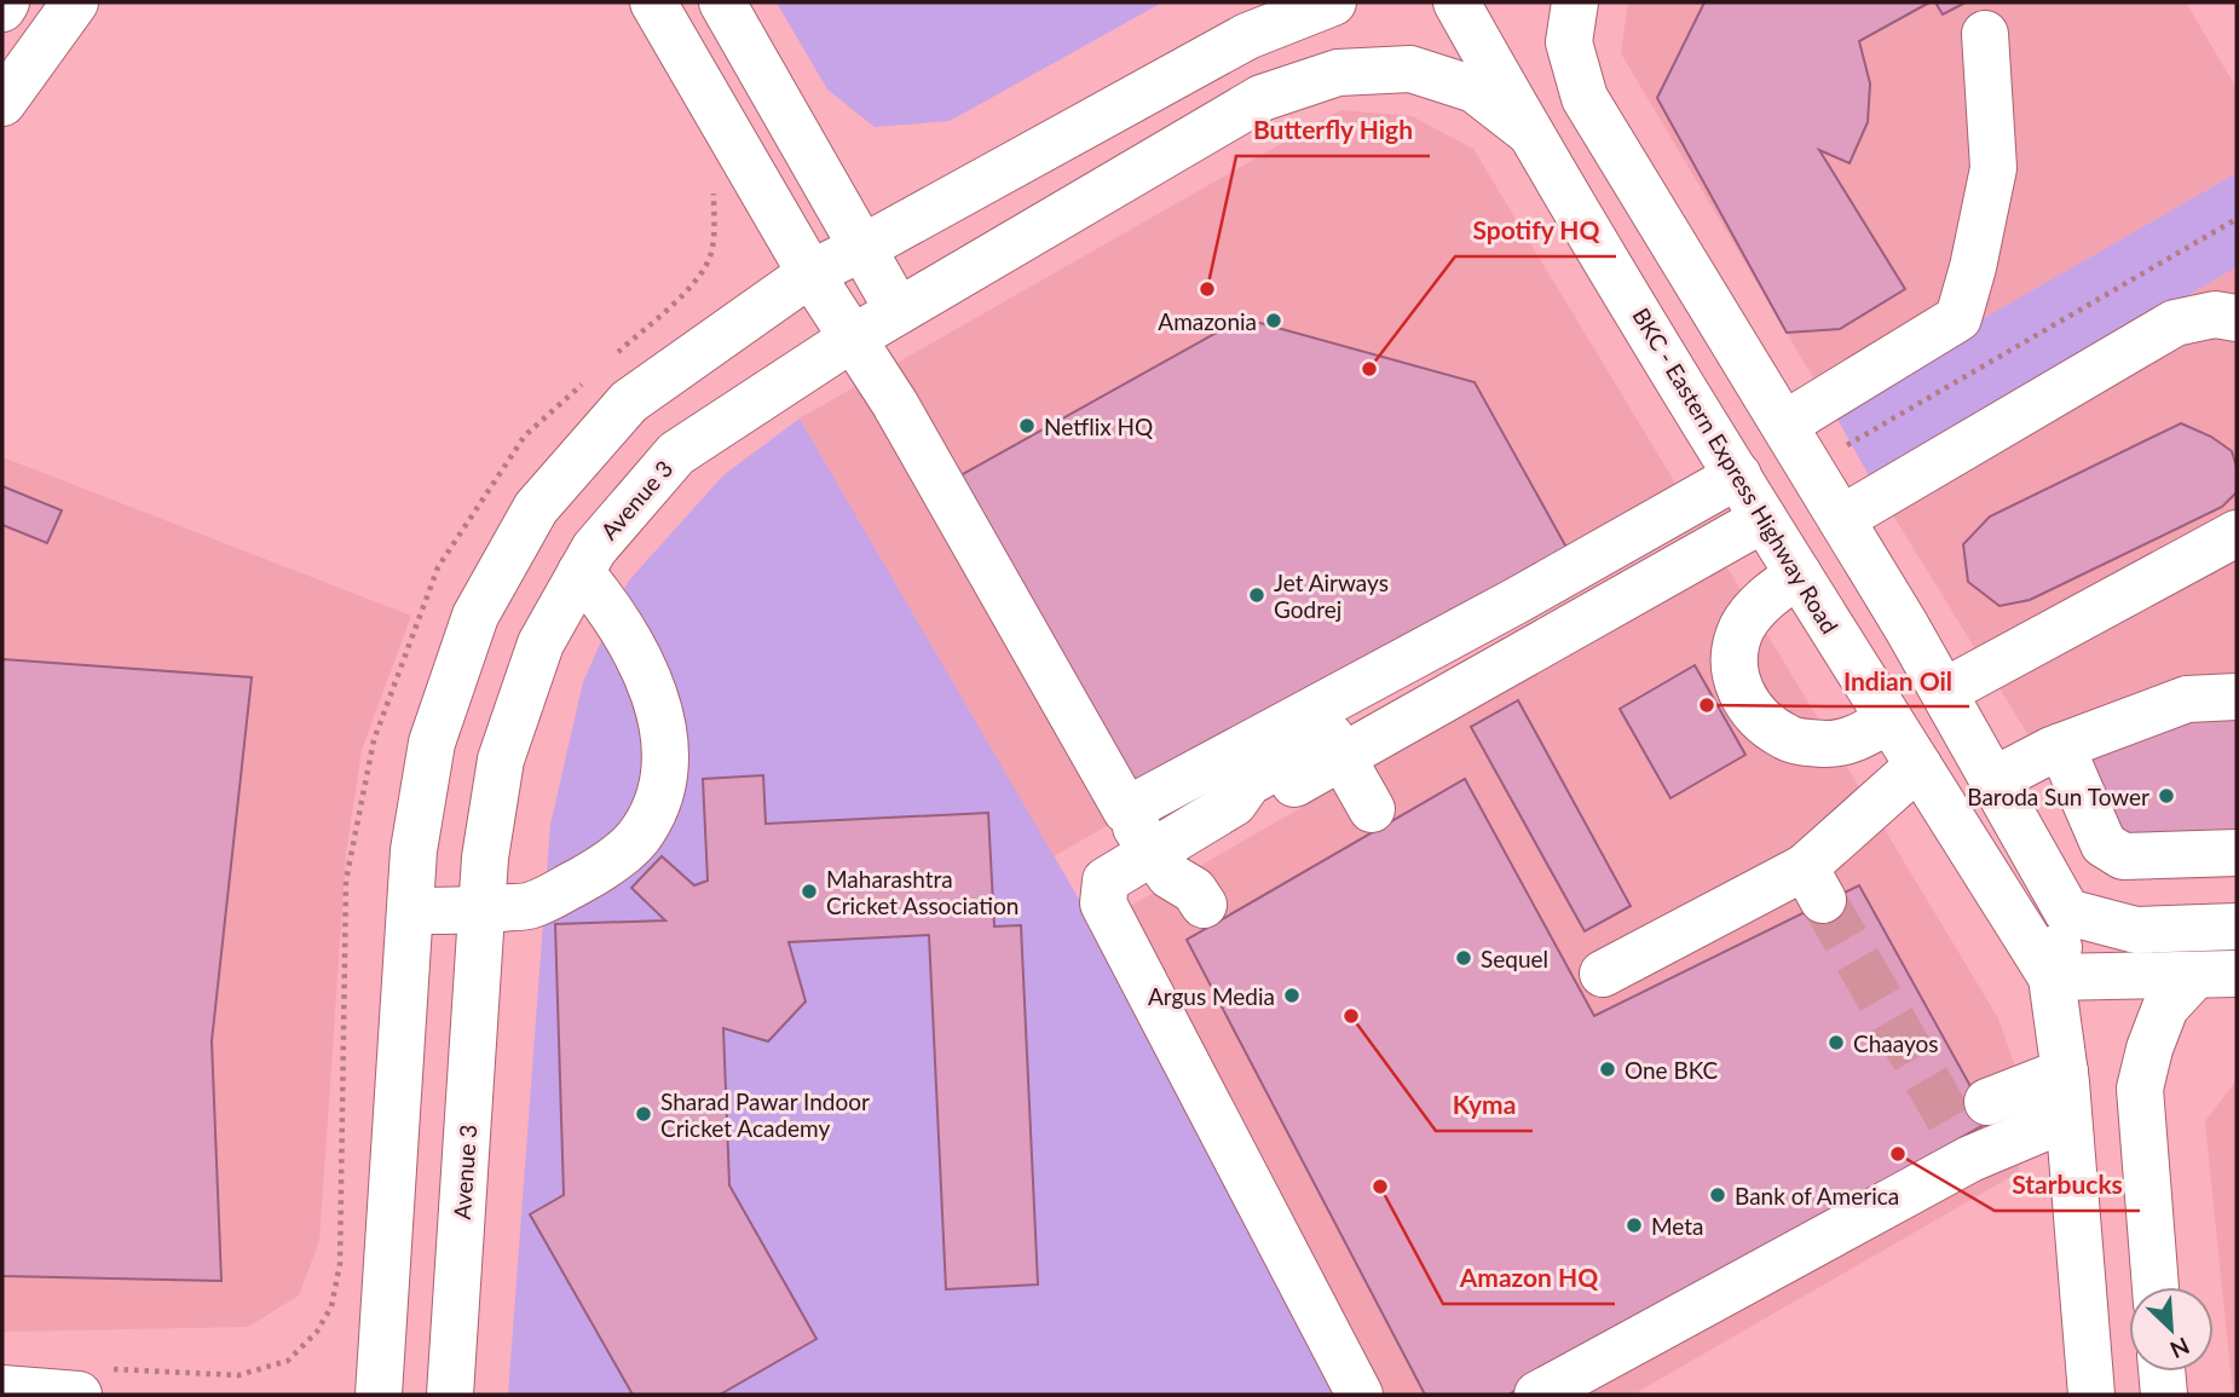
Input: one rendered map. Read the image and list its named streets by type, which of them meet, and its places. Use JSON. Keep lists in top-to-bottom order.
{
  "streets": {
    "street": ["BKC - Eastern Express Highway Road", "Avenue 3"]
  },
  "crossings": [
    ["BKC - Eastern Express Highway Road", "Avenue 3"]
  ],
  "places": [
    "Butterfly High",
    "Amazonia",
    "Spotify HQ",
    "Netflix HQ",
    "Jet Airways Godrej",
    "Indian Oil",
    "Baroda Sun Tower",
    "Maharashtra Cricket Association",
    "Sequel",
    "Argus Media",
    "Kyma",
    "Chaayos",
    "One BKC",
    "Sharad Pawar Indoor Cricket Academy",
    "Starbucks",
    "Amazon HQ",
    "Bank of America",
    "Meta"
  ],
  "north": "bottom right"
}
